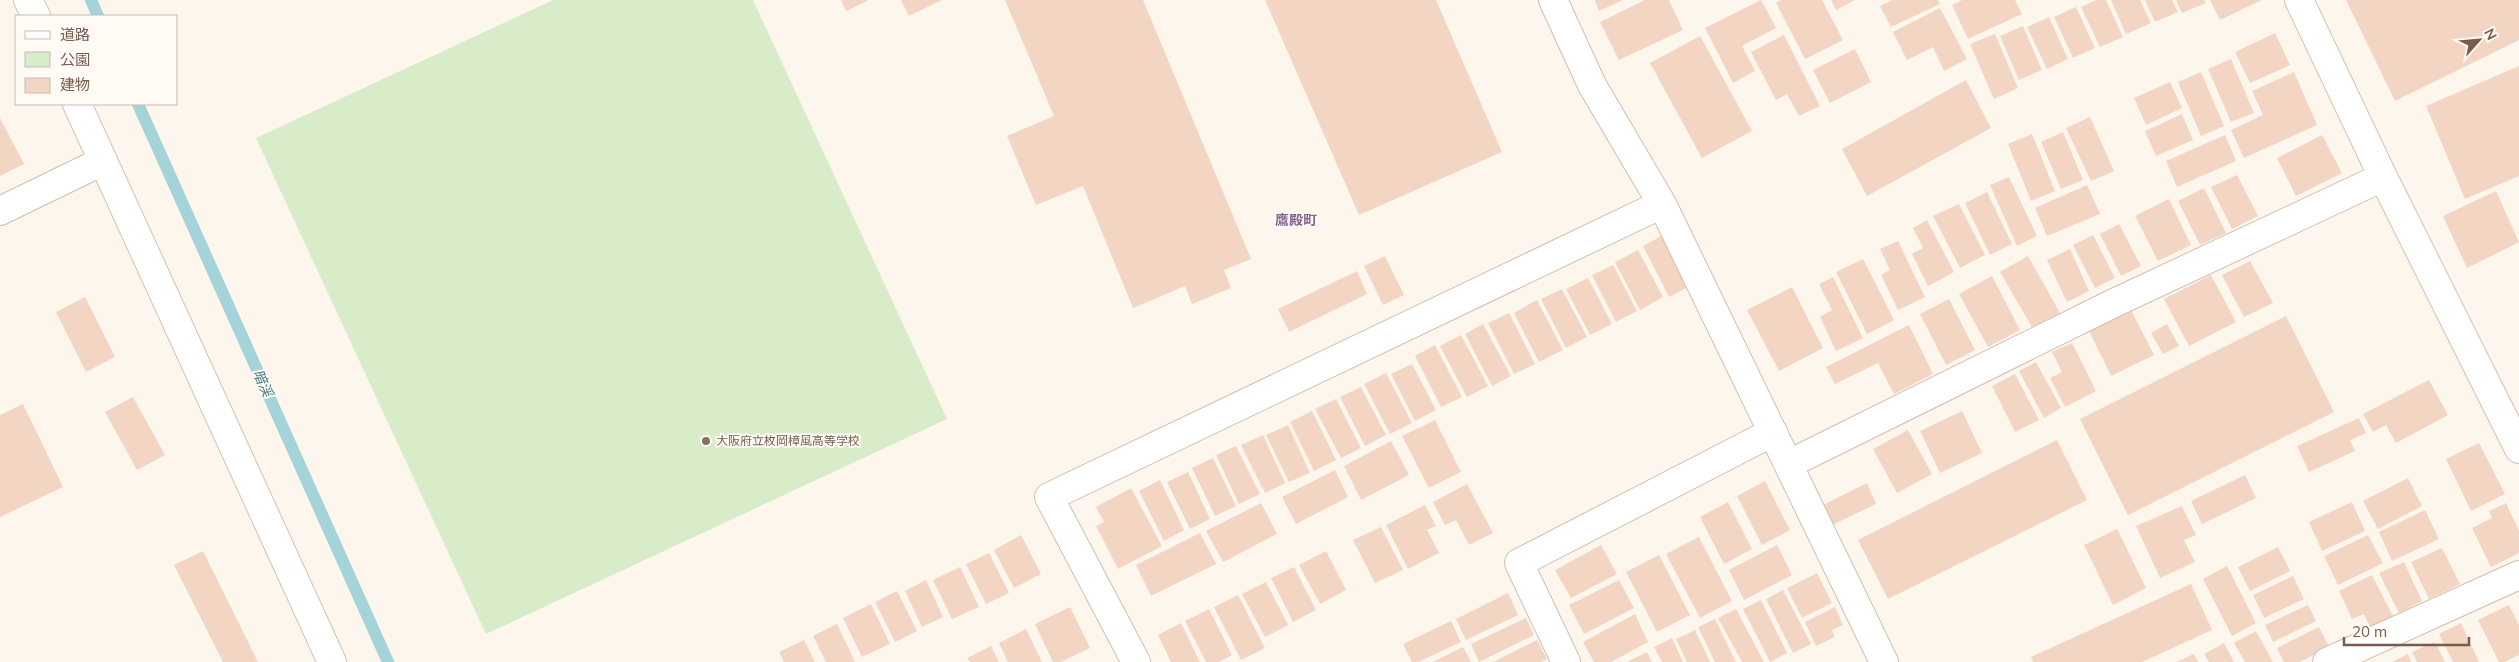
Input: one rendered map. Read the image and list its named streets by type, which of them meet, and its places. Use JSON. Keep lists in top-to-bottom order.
{
  "districts": ["鷹殿町"],
  "water": ["暗渓"],
  "places": ["大阪府立枚岡樟風高等学校"],
  "legend": ["道路", "公園", "建物"],
  "scale_bar": "20 m",
  "north": "top right"
}
